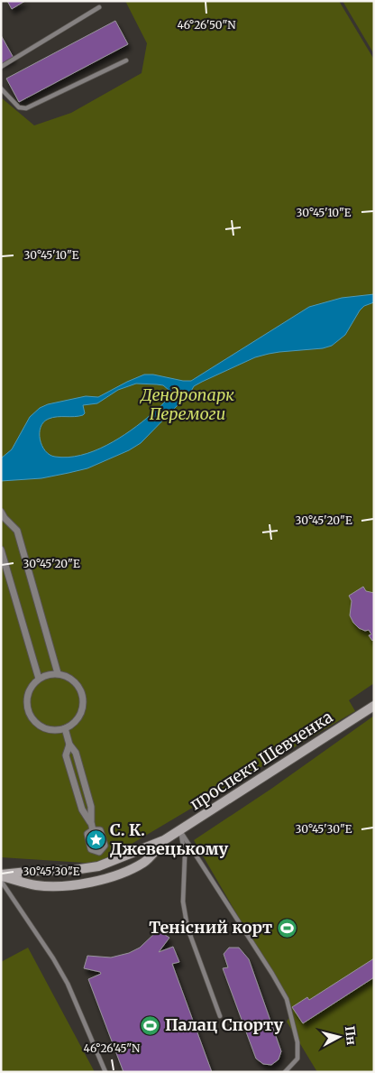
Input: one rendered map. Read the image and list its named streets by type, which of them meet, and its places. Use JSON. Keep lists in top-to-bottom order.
{
  "streets": {
    "main road": ["проспект Шевченка"]
  },
  "parks": ["Дендропарк Перемоги"],
  "places": {
    "place": ["С. К. Джевецькому"],
    "sports": ["Тенісний корт", "Палац Спорту"]
  },
  "north": "right",
  "coordinates": [
    "46°26'50\"N",
    "30°45'10\"E",
    "30°45'20\"E",
    "30°45'30\"E",
    "46°26'45\"N"
  ]
}
